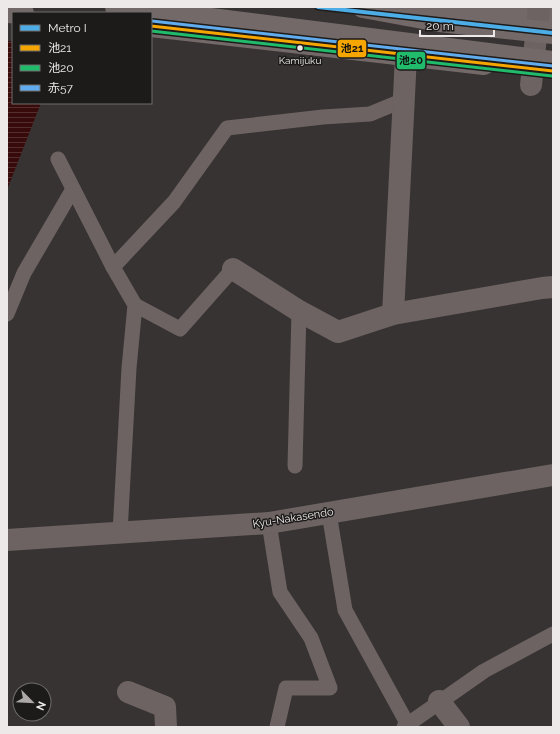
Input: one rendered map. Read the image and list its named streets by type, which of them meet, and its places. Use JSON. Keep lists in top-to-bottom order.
{
  "streets": {
    "street": ["Kyu-Nakasendo"]
  },
  "places": ["Kamijuku"],
  "lines": [
    "metro line I",
    "transit line 赤57",
    "transit line 池21",
    "transit line 池20"
  ],
  "legend": [
    "Metro I",
    "池21",
    "池20",
    "赤57"
  ],
  "scale_bar": "20 m",
  "north": "bottom right"
}
